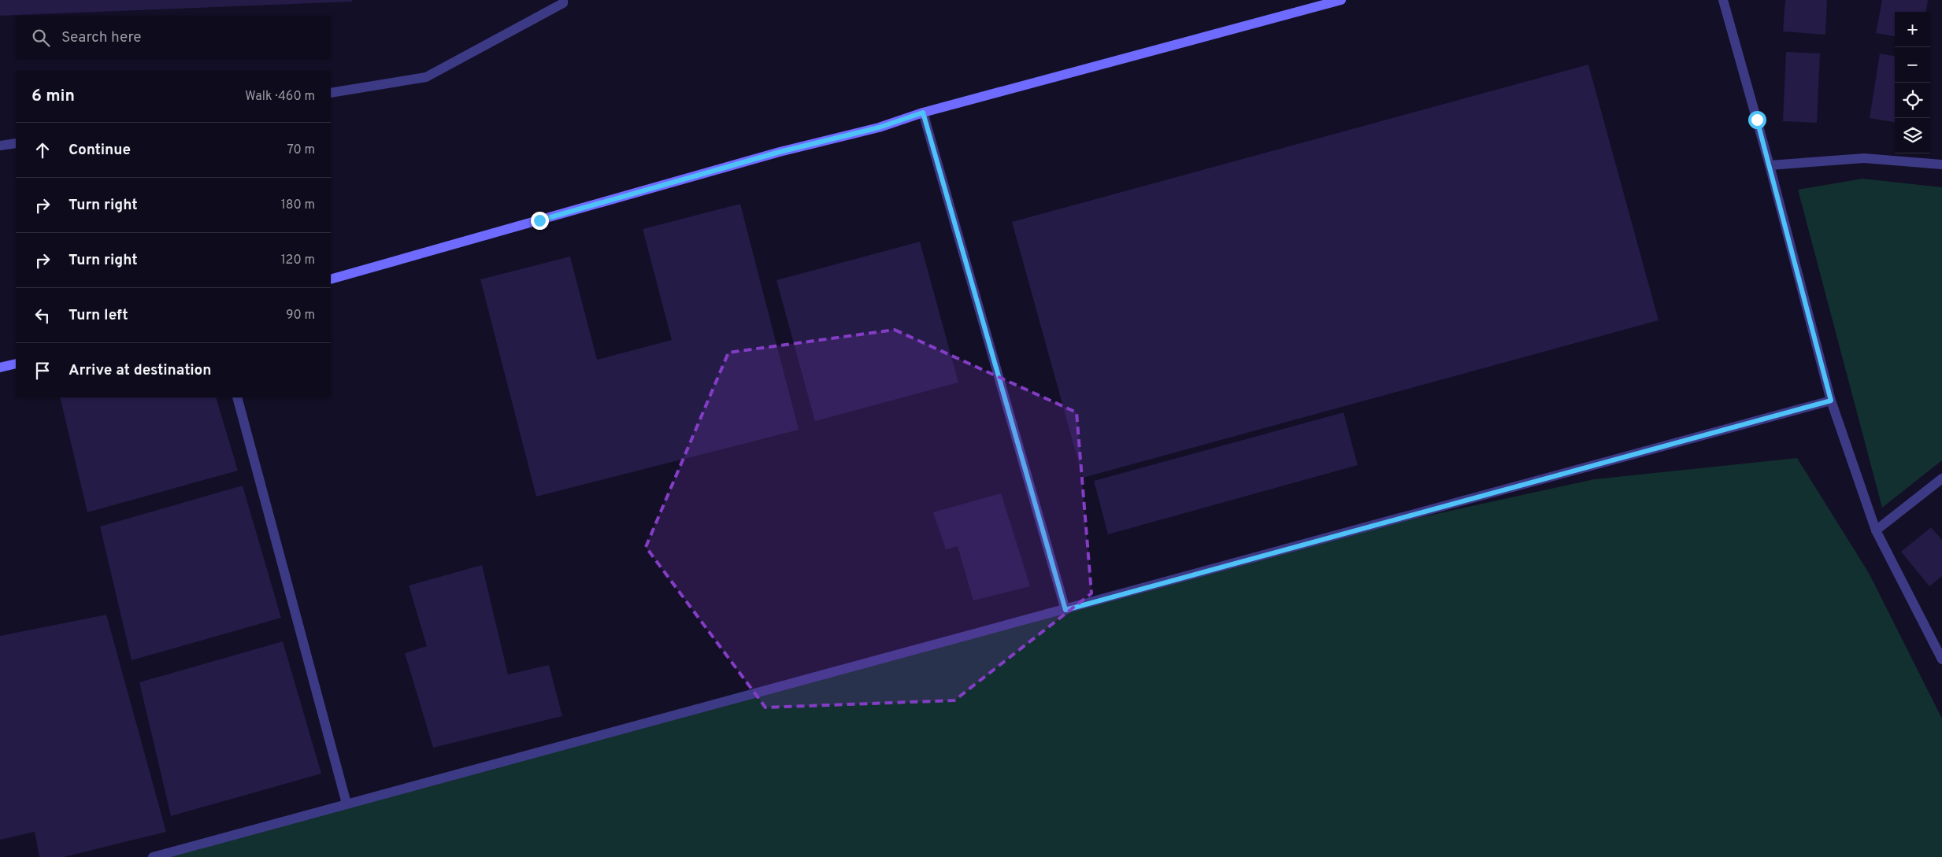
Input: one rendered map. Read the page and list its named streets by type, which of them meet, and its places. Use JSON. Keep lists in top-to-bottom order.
{
  "page": {
    "map_buttons": ["+", "−"],
    "search": "Search here",
    "heading": ["6 min", "Walk · 460 m"],
    "list": [
      ["Continue", "70 m"],
      ["Turn right", "180 m"],
      ["Turn right", "120 m"],
      ["Turn left", "90 m"],
      "Arrive at destination"
    ]
  }
}
